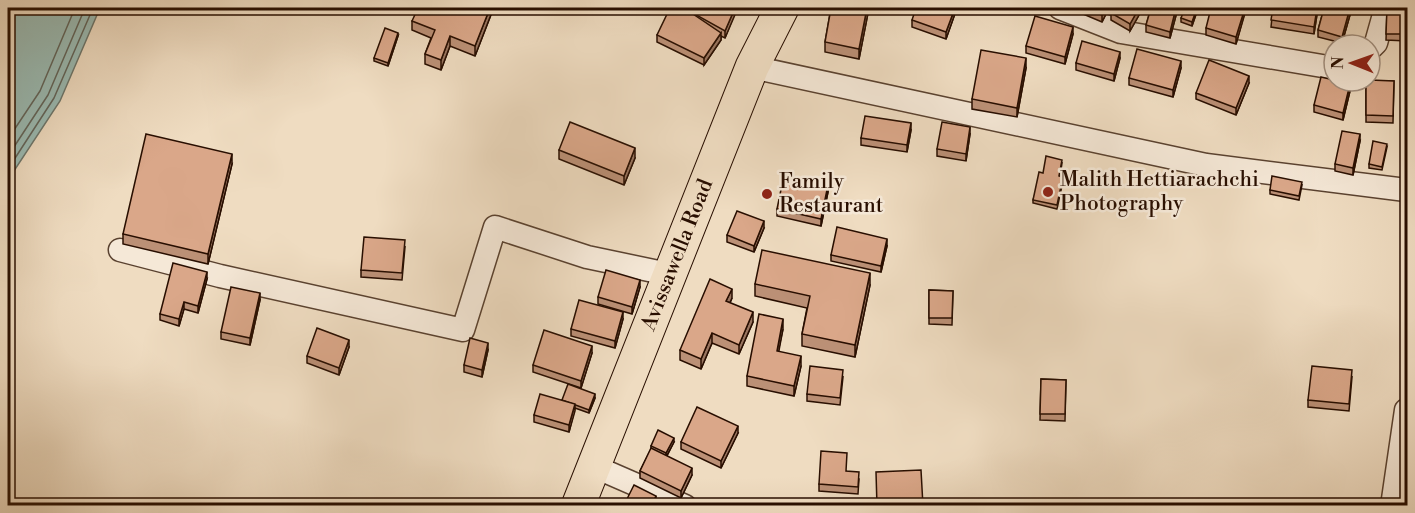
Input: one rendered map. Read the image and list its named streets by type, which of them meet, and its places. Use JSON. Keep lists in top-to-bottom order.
{
  "streets": {
    "main road": ["Avissawella Road"]
  },
  "places": ["Malith Hettiarachchi Photography", "Family Restaurant"],
  "north": "left"
}
